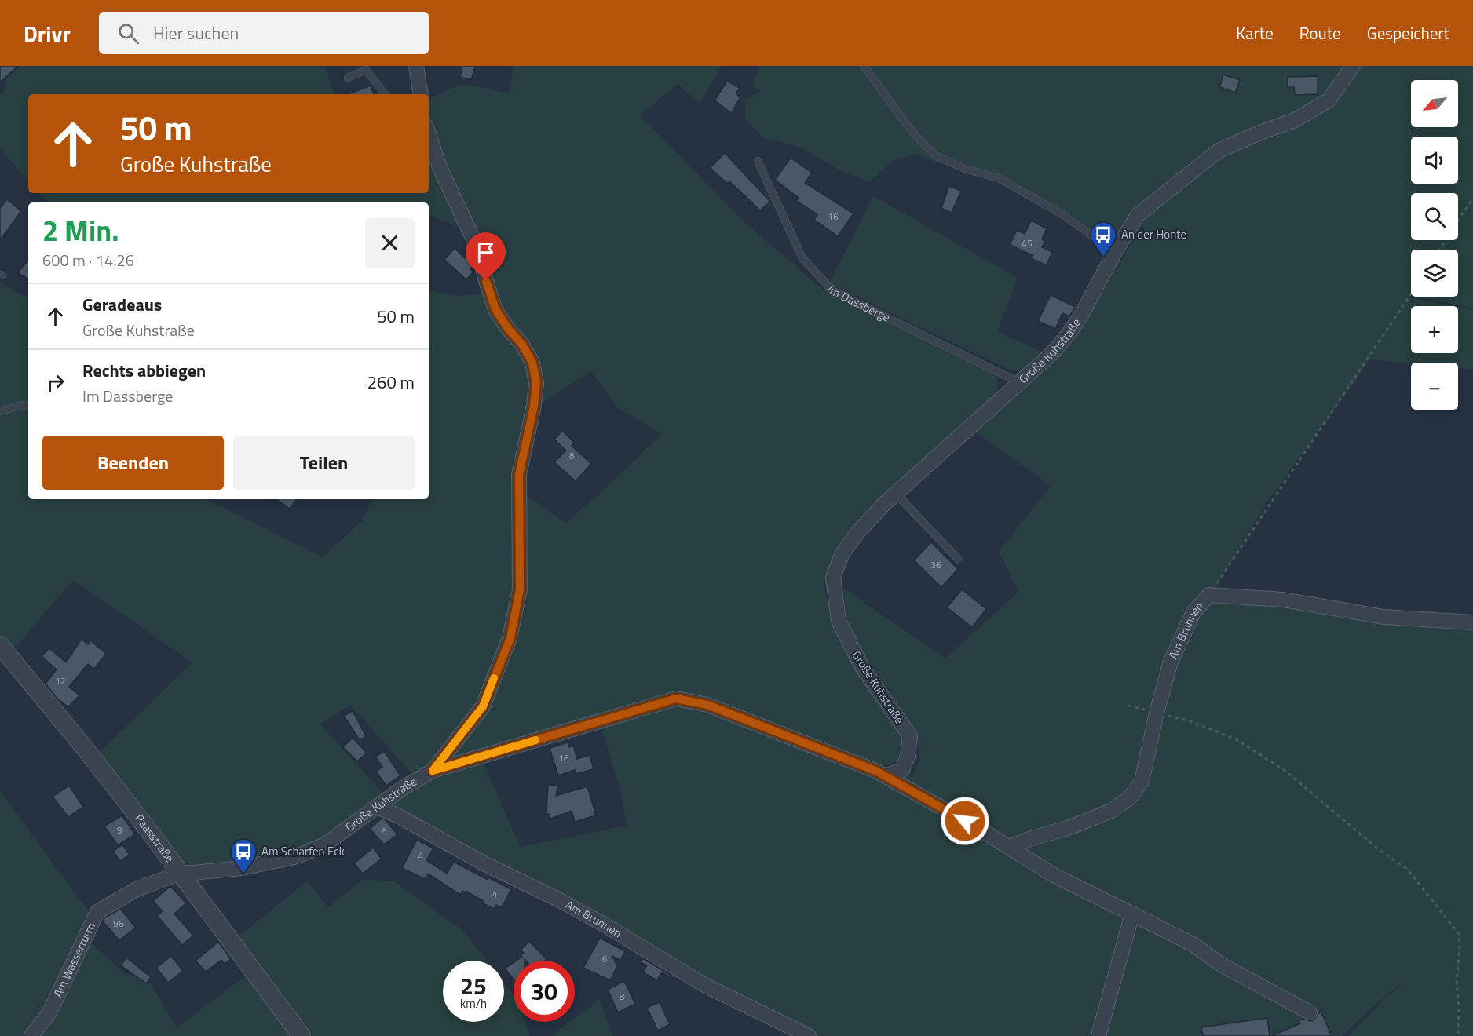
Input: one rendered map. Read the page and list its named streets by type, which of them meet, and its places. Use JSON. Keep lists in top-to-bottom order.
{
  "streets": {
    "street": [
      "Große Kuhstraße",
      "Am Brunnen",
      "Paasstraße",
      "Am Wasserturm"
    ],
    "lane": ["Im Dassberge"]
  },
  "crossings": [
    ["Im Dassberge", "Große Kuhstraße"],
    ["Große Kuhstraße", "Am Brunnen"],
    ["Große Kuhstraße", "Paasstraße"],
    ["Große Kuhstraße", "Am Wasserturm"],
    ["Paasstraße", "Am Wasserturm"]
  ],
  "places": {
    "bus stop": ["An der Honte", "Am Scharfen Eck"]
  },
  "house_numbers": [
    "16",
    "45",
    "8",
    "36",
    "12",
    "16",
    "9",
    "8",
    "2",
    "4",
    "96",
    "6",
    "8"
  ],
  "north": "bottom left",
  "page": {
    "header": "Drivr",
    "search": "Hier suchen",
    "nav": ["Karte", "Route", "Gespeichert"],
    "map_buttons": ["+", "−"],
    "turn": ["50 m", "Große Kuhstraße"],
    "heading": ["2 Min.", "600 m · 14:26"],
    "list": [
      {
        "name": "Geradeaus",
        "note": "Große Kuhstraße",
        "value": "50 m"
      },
      {
        "name": "Rechts abbiegen",
        "note": "Im Dassberge",
        "value": "260 m"
      }
    ],
    "buttons": ["Beenden", "Teilen"],
    "speed": "25 km/h",
    "limit": "30"
  }
}
